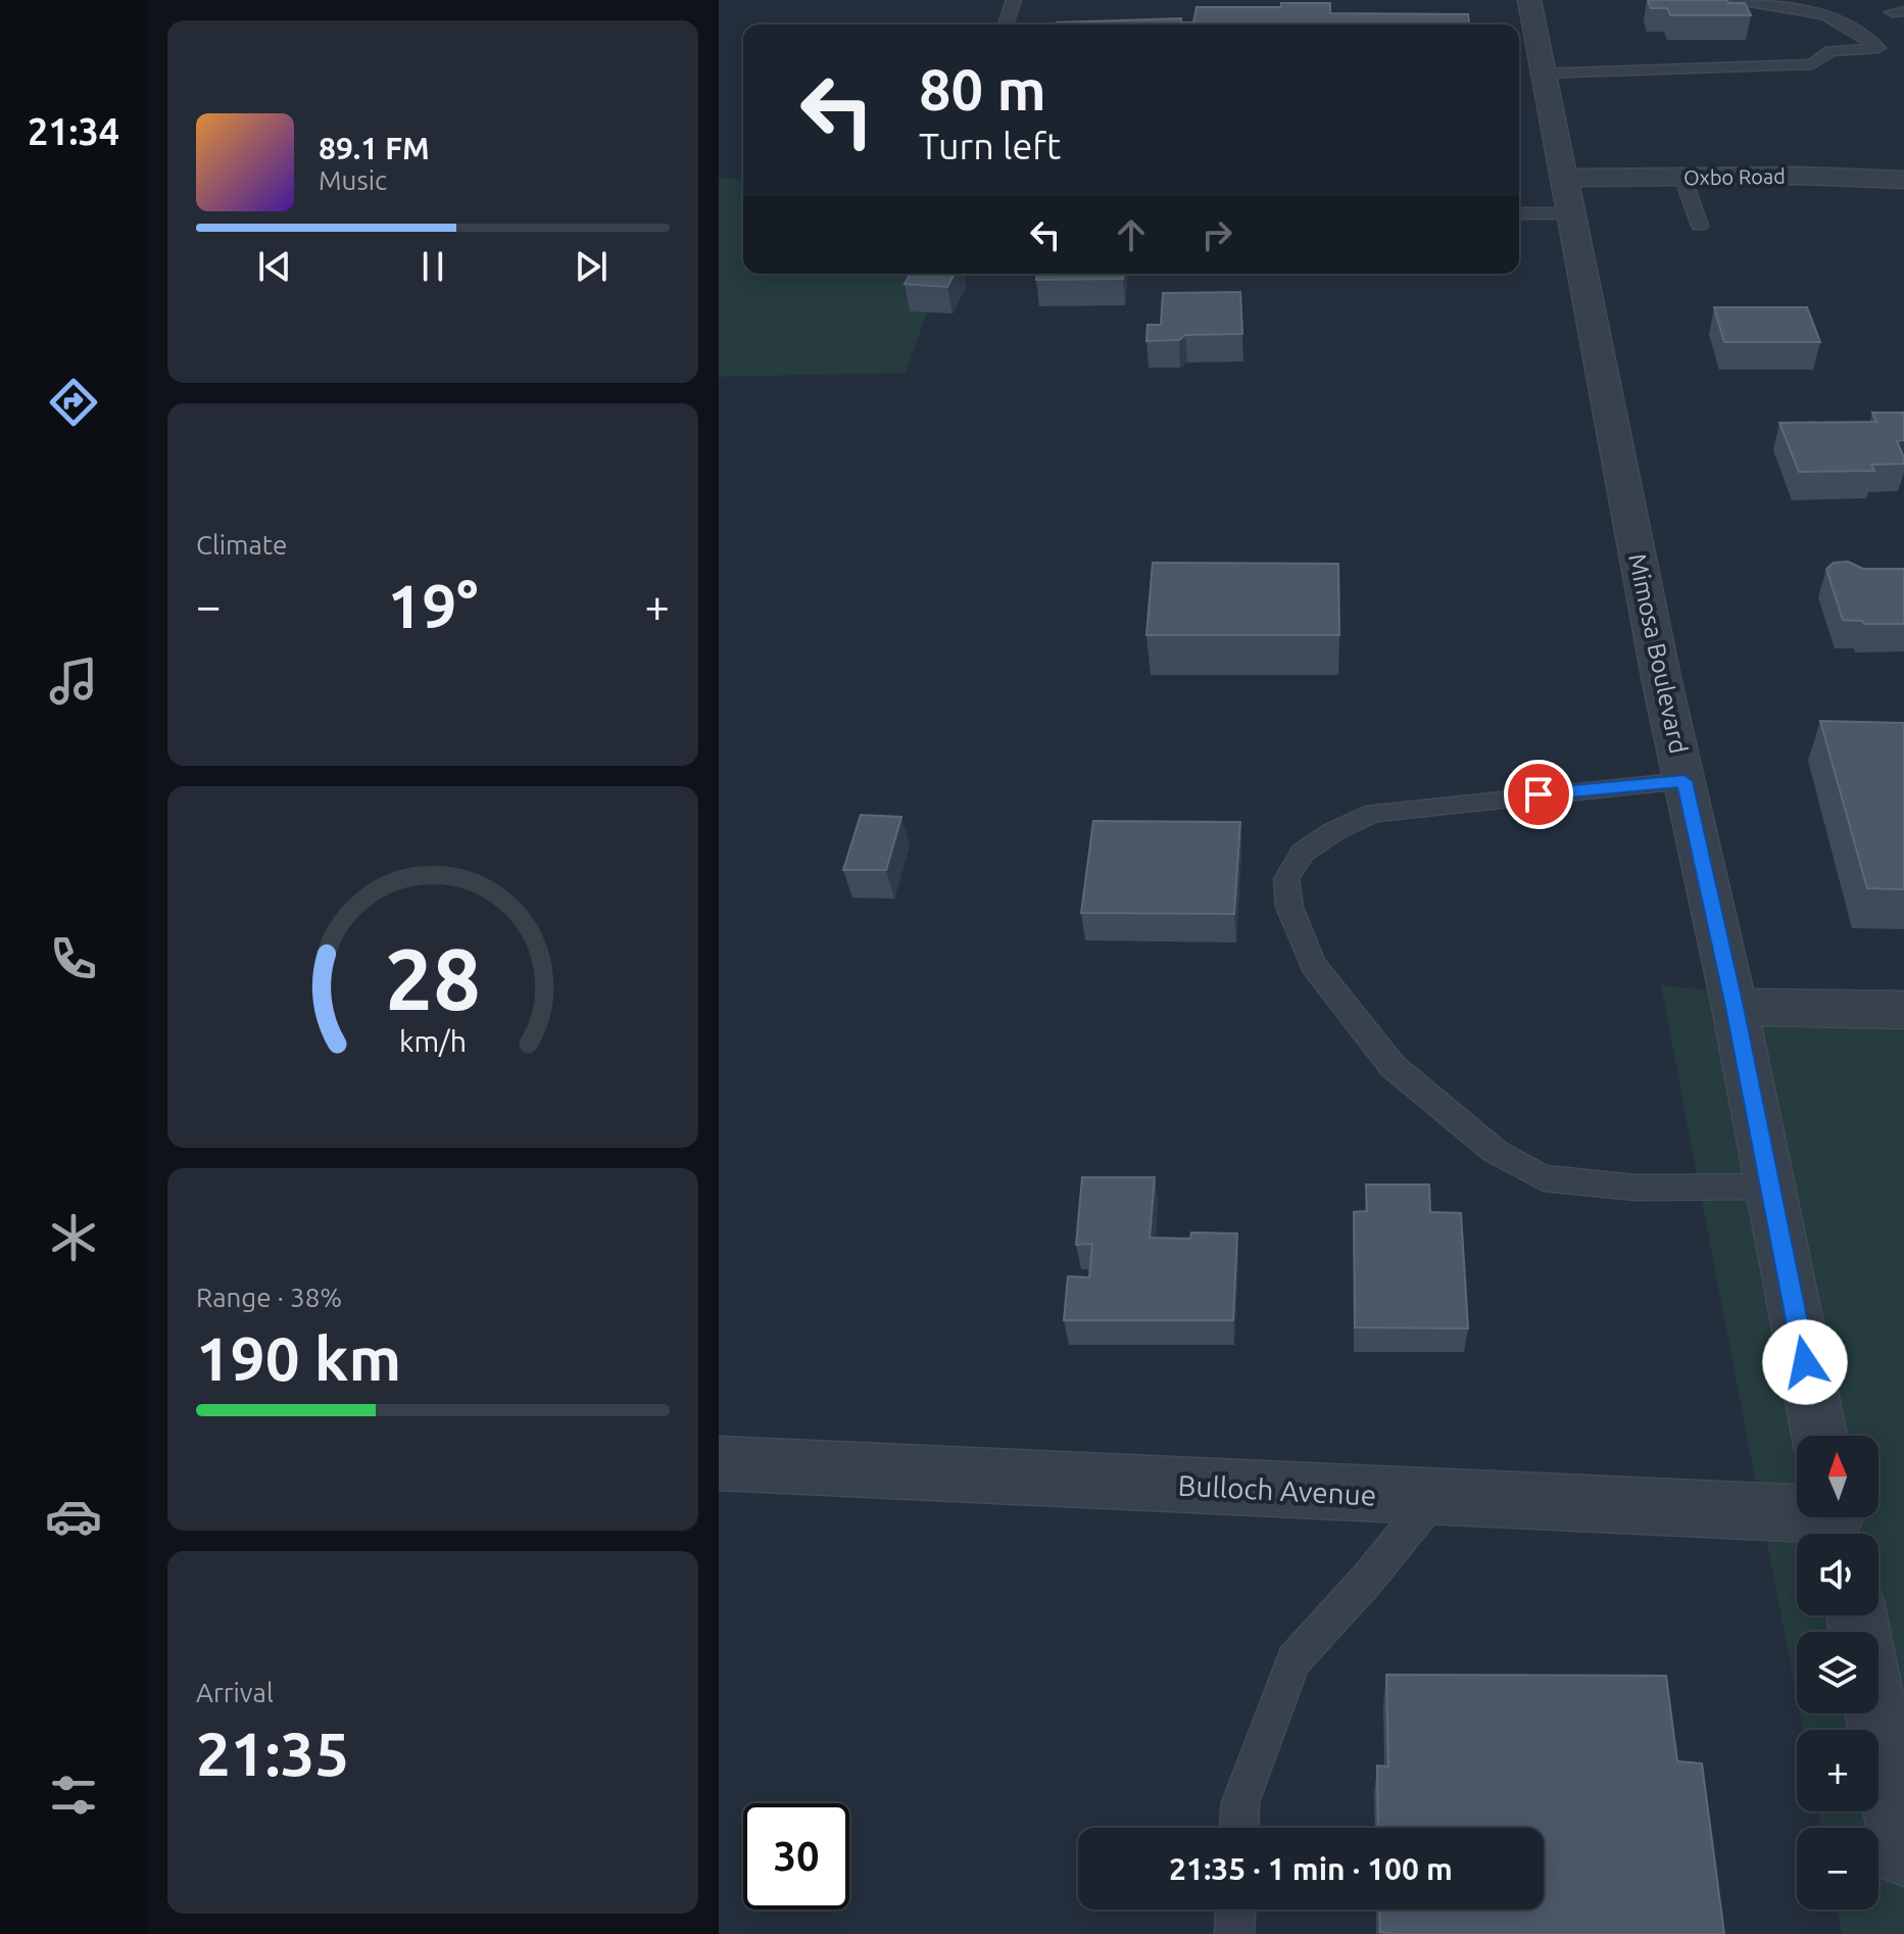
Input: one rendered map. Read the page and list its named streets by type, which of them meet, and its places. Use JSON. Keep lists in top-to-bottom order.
{
  "streets": {
    "street": ["Oxbo Road", "Mimosa Boulevard", "Bulloch Avenue"]
  },
  "crossings": [
    ["Oxbo Road", "Mimosa Boulevard"]
  ],
  "north": "top",
  "page": {
    "tabs": "21:34",
    "turn": ["80 m", "Turn left"],
    "song": ["89.1 FM", "Music"],
    "tile": [
      "Climate",
      ["Range · 38%", "190 km"],
      ["Arrival", "21:35"]
    ],
    "heat": ["−", "19°", "+"],
    "map_buttons": ["+", "−"],
    "limit": "30",
    "trip": "21:35 · 1 min · 100 m",
    "gauge": ["28", "km/h"]
  }
}
